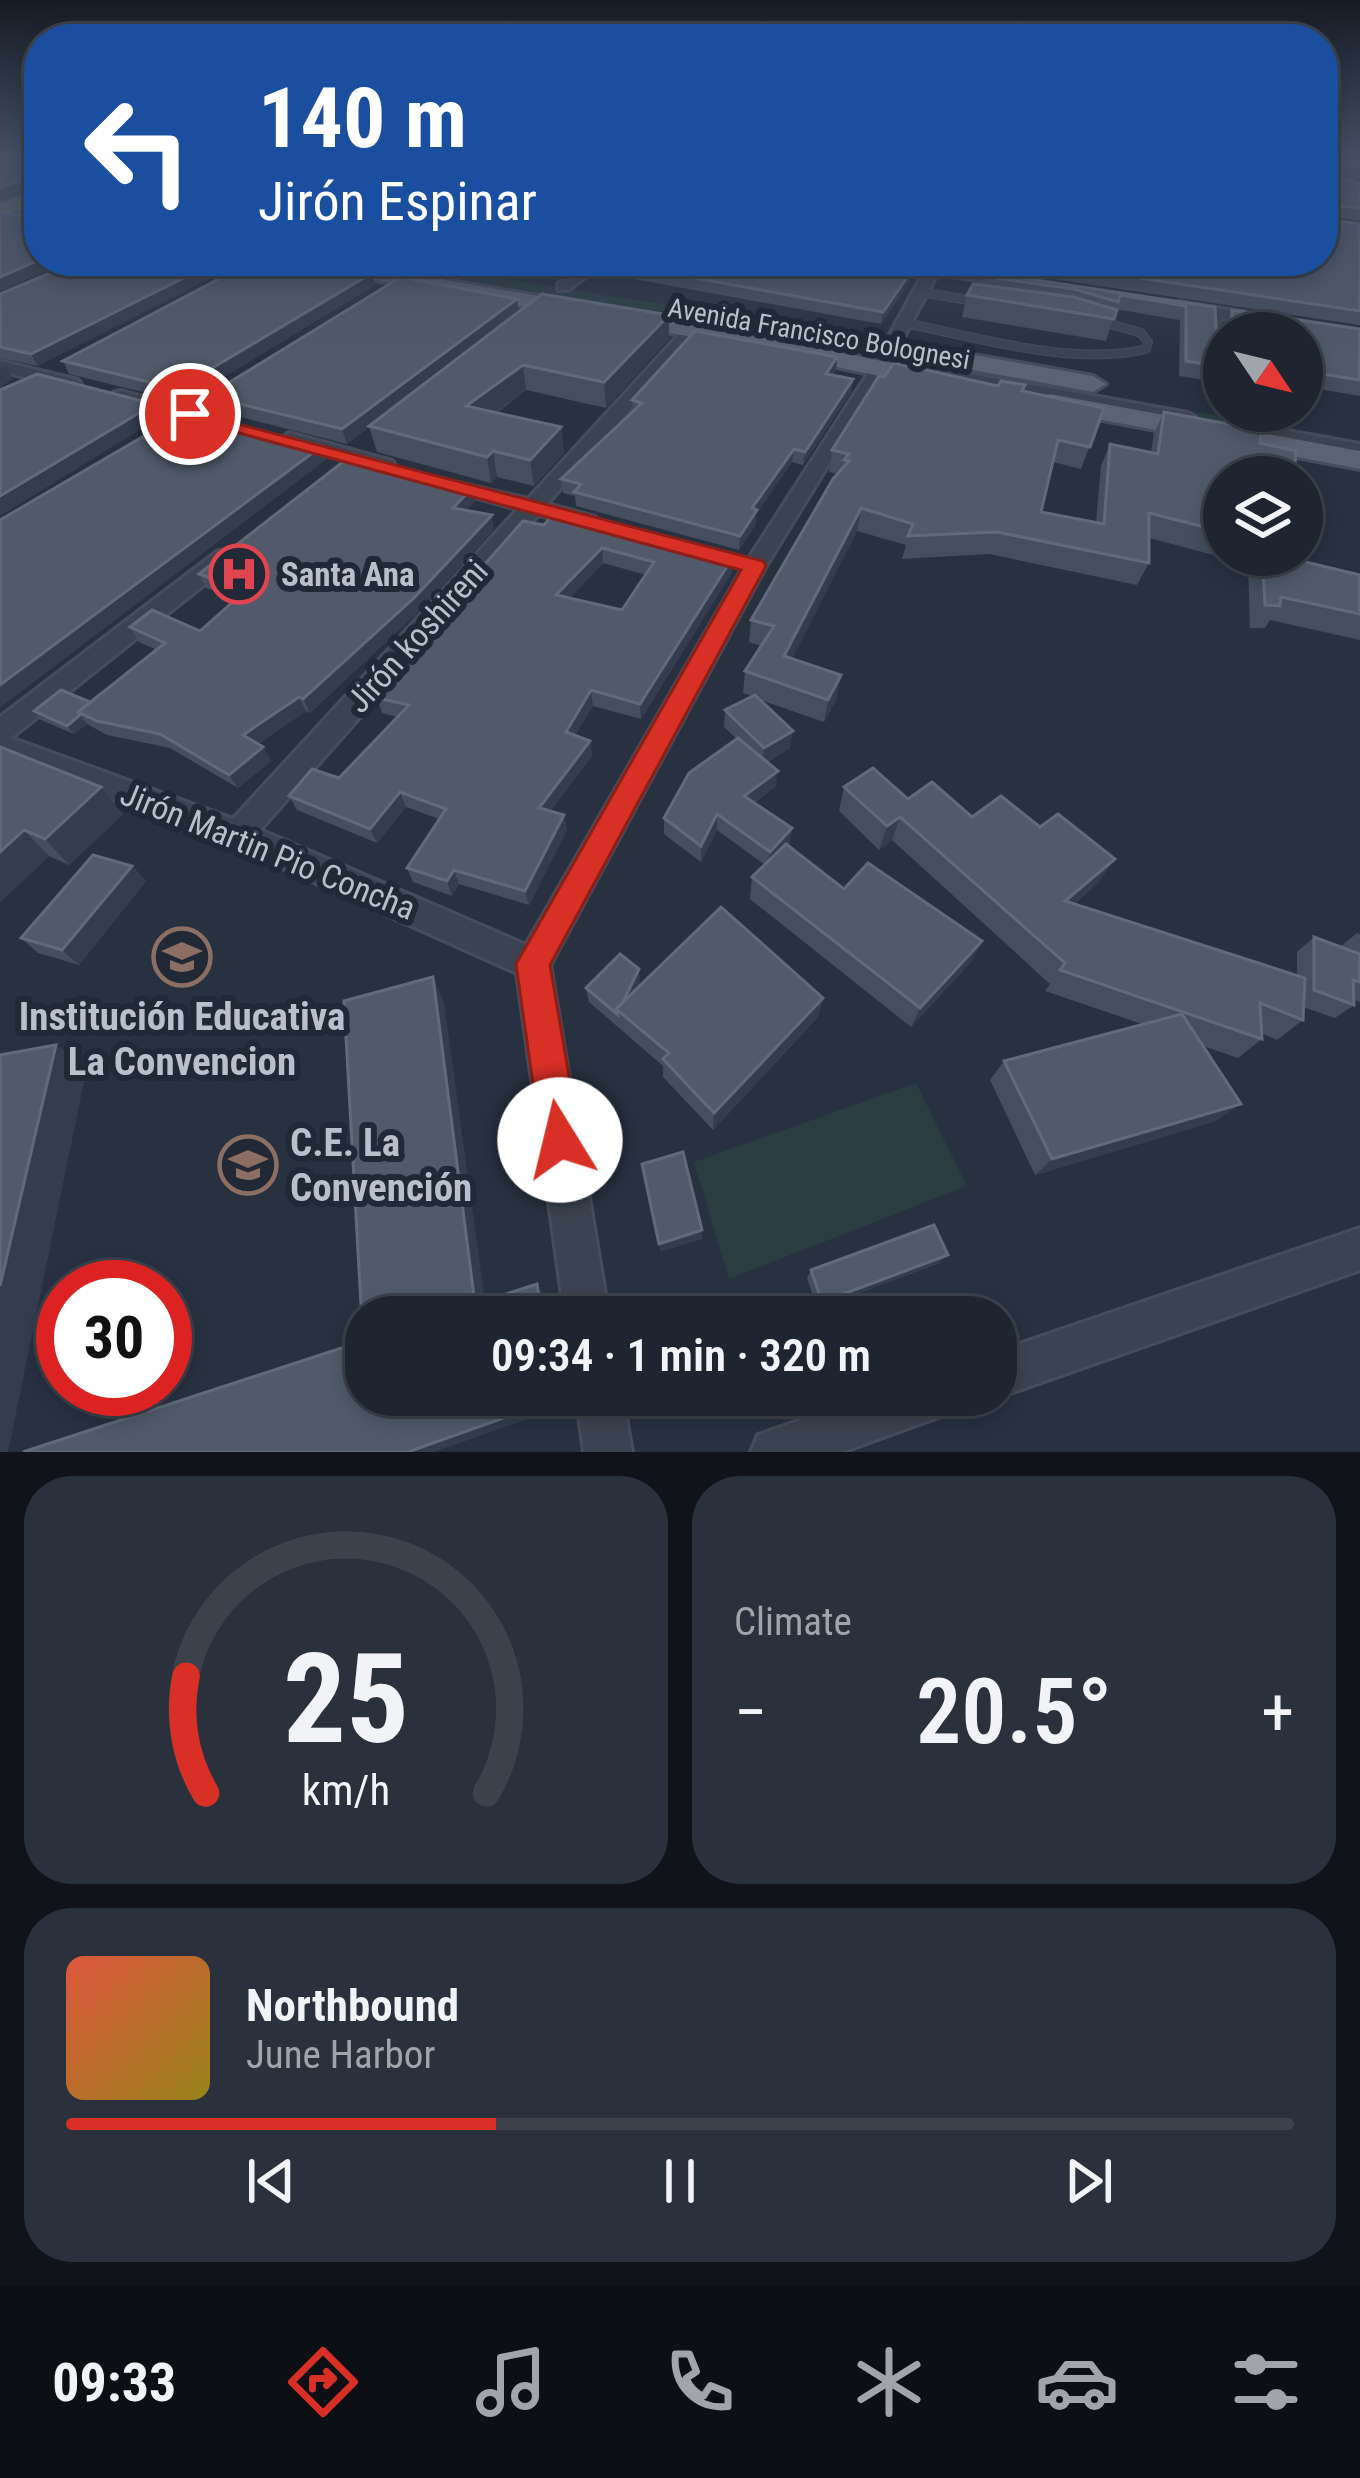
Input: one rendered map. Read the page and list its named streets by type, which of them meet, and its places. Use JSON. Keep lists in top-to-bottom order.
{
  "streets": {
    "main road": ["Avenida Francisco Bolognesi"],
    "street": ["Jirón koshireni", "Jirón Martin Pio Concha"]
  },
  "crossings": [
    ["Avenida Francisco Bolognesi", "Jirón koshireni"],
    ["Jirón koshireni", "Jirón Martin Pio Concha"]
  ],
  "places": {
    "hospital": ["Santa Ana"],
    "school or university": ["Institución Educativa La Convencion", "C.E. La Convención"]
  },
  "north": "bottom right",
  "page": {
    "turn": ["140 m", "Jirón Espinar"],
    "limit": "30",
    "trip": "09:34 · 1 min · 320 m",
    "tile": "Climate",
    "heat": ["−", "20.5°", "+"],
    "song": ["Northbound", "June Harbor"],
    "tabs": "09:33",
    "gauge": ["25", "km/h"]
  }
}
